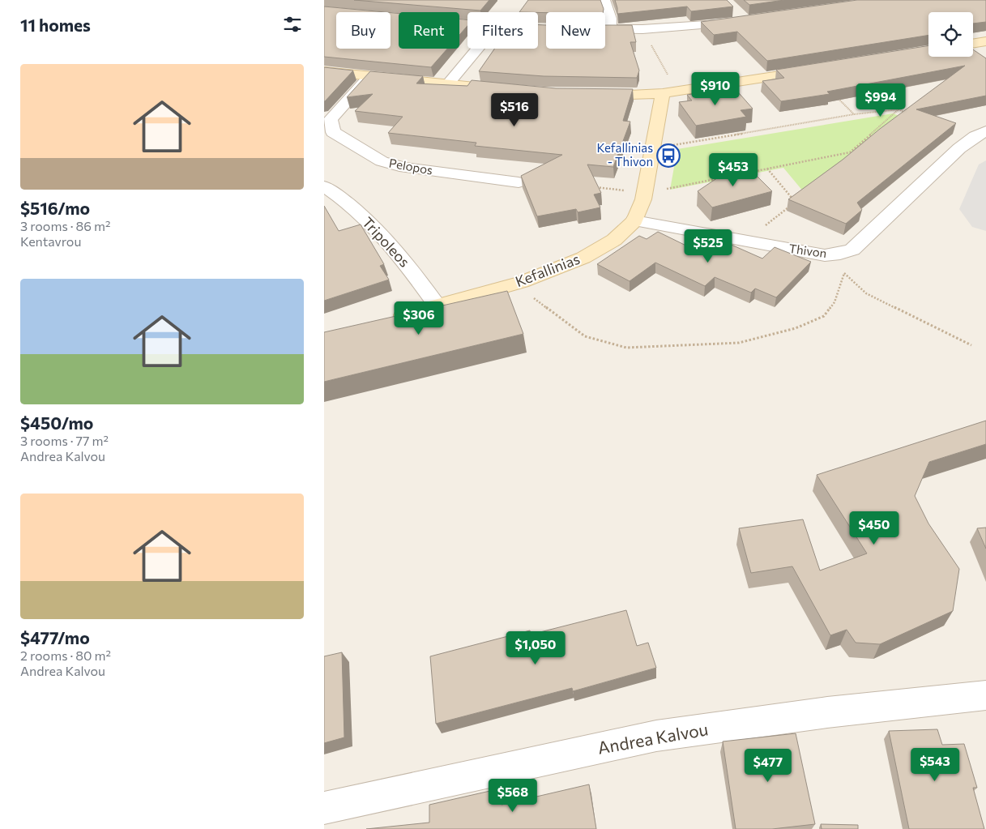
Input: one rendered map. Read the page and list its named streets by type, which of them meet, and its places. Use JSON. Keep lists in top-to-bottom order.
{
  "streets": {
    "street": [
      "Pelopos",
      "Tripoleos",
      "Thivon",
      "Kefallinias",
      "Andrea Kalvou"
    ]
  },
  "crossings": [
    ["Tripoleos", "Kefallinias"],
    ["Thivon", "Kefallinias"]
  ],
  "places": {
    "bus stop": ["Kefallinias - Thivon"]
  },
  "page": {
    "heading": "11 homes",
    "chip": [
      "Buy",
      "Rent",
      "Filters",
      "New"
    ],
    "list": [
      {
        "name": "$516/mo",
        "note": "3 rooms · 86 m² · Kentavrou"
      },
      {
        "name": "$450/mo",
        "note": "3 rooms · 77 m² · Andrea Kalvou"
      },
      {
        "name": "$477/mo",
        "note": "2 rooms · 80 m² · Andrea Kalvou"
      }
    ],
    "price": [
      "$910",
      "$994",
      "$516",
      "$453",
      "$525",
      "$306",
      "$450",
      "$1,050",
      "$543",
      "$477",
      "$568"
    ]
  }
}
